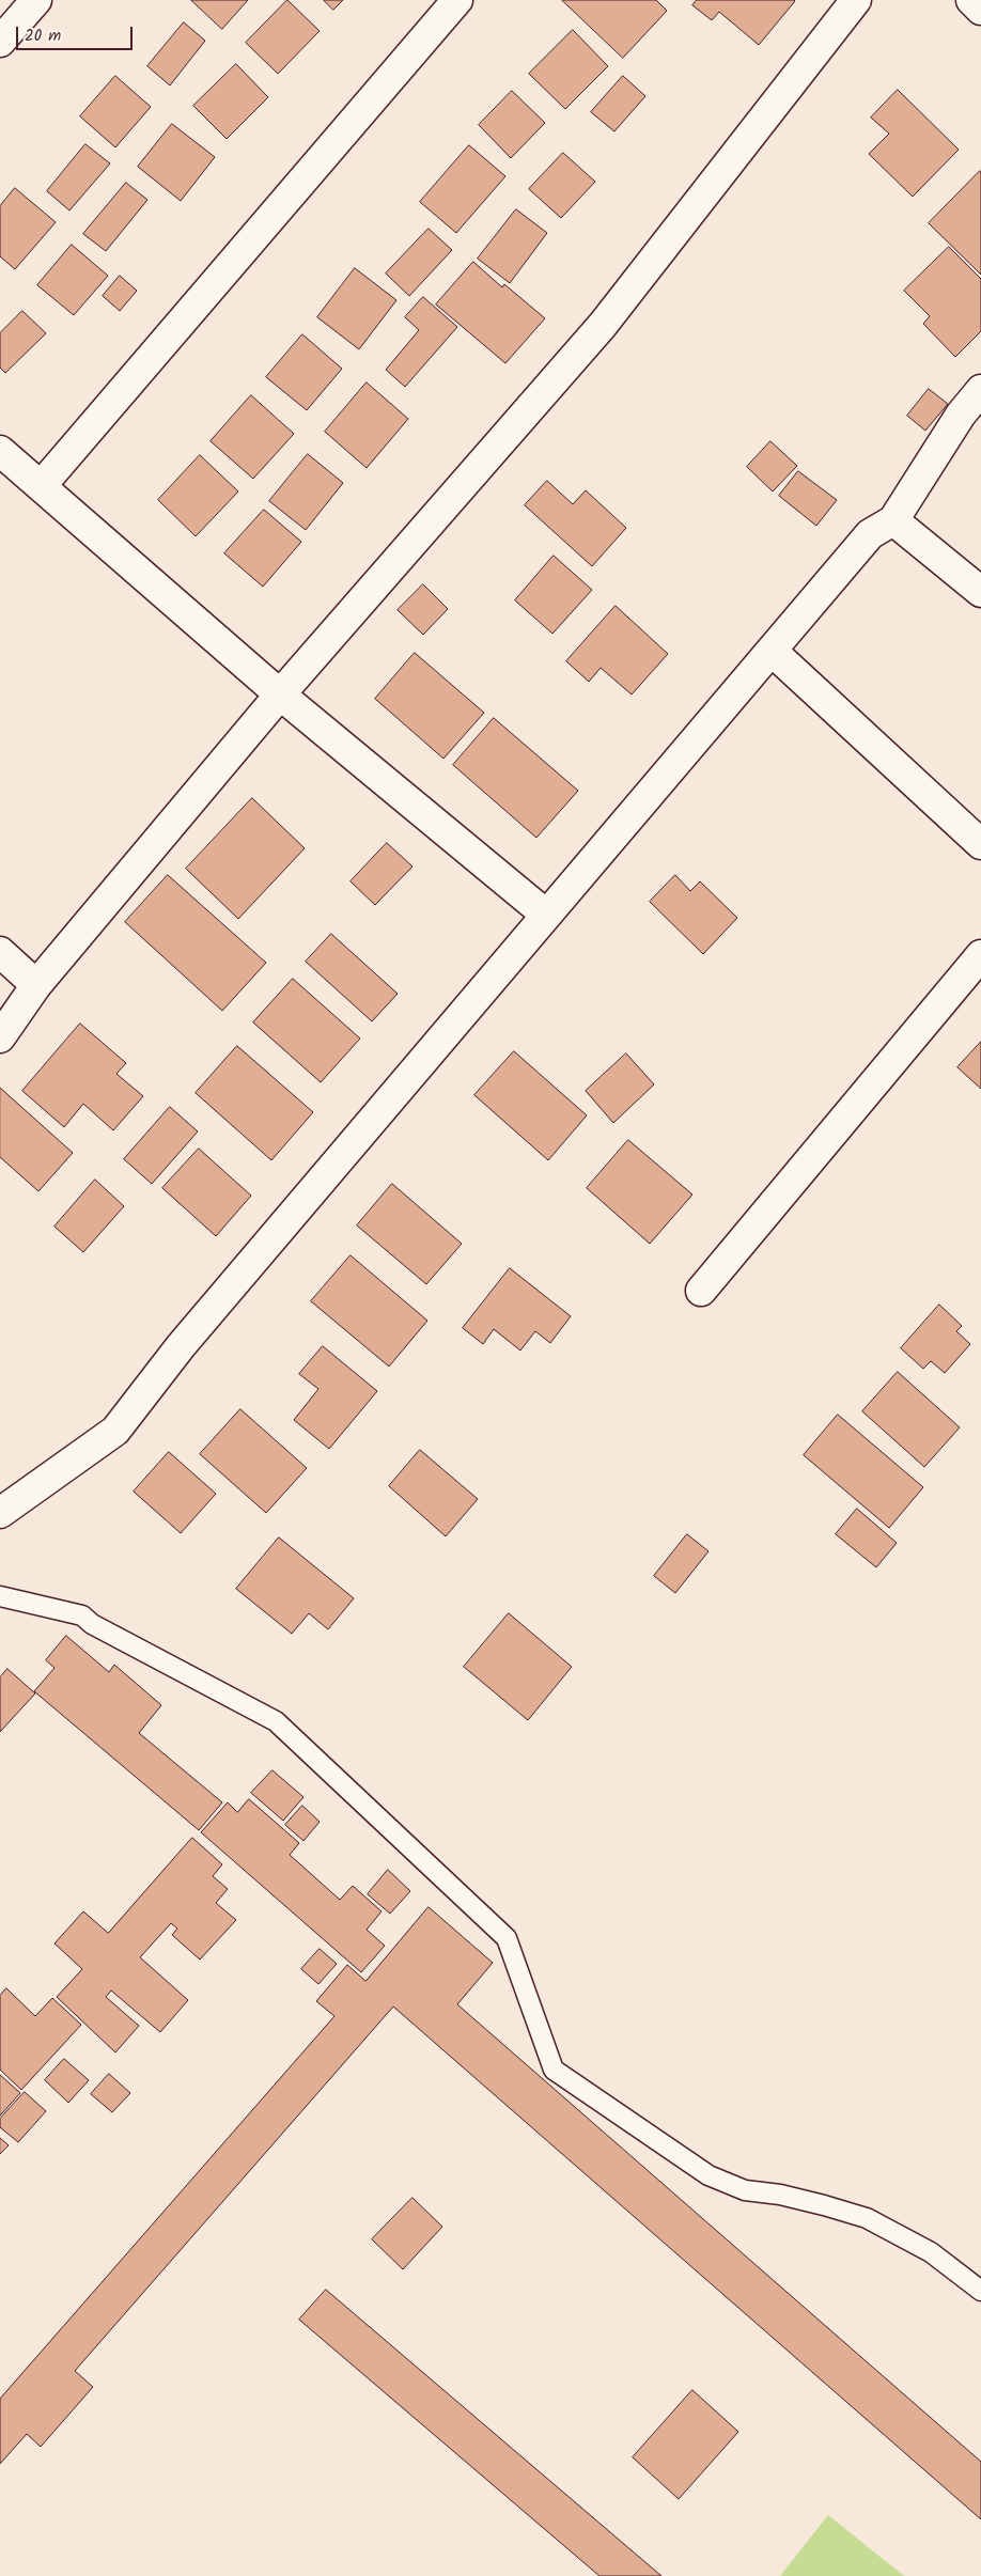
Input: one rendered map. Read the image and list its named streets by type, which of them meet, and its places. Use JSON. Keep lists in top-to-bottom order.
{
  "scale_bar": "20 m"
}
